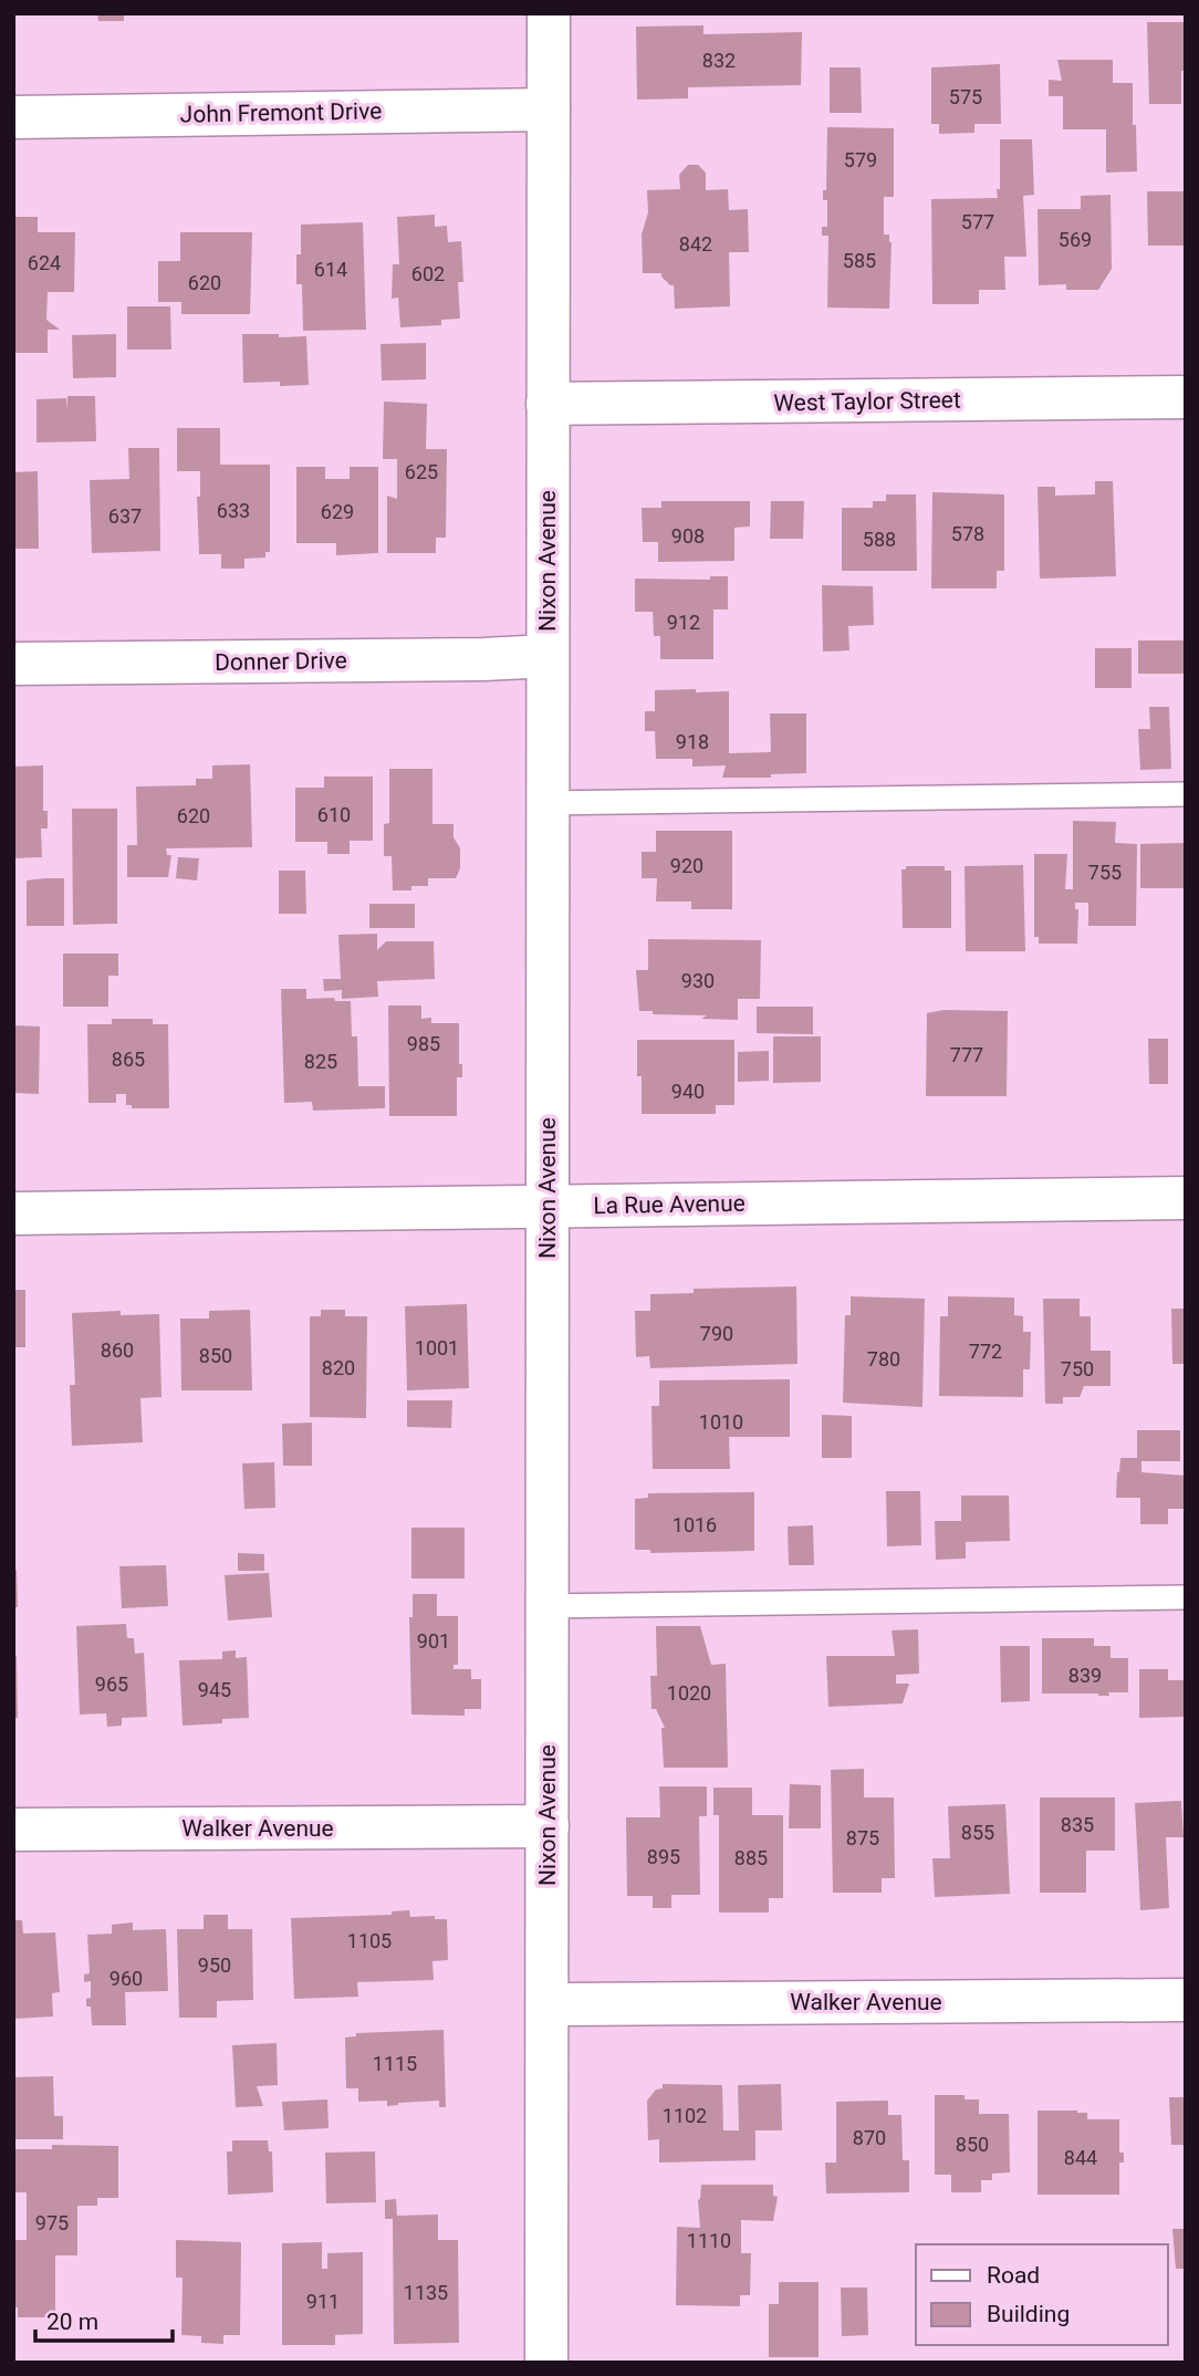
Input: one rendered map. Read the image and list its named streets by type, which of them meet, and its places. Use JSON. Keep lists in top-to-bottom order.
{
  "streets": {
    "street": [
      "John Fremont Drive",
      "West Taylor Street",
      "Nixon Avenue",
      "Donner Drive",
      "La Rue Avenue",
      "Walker Avenue"
    ]
  },
  "crossings": [
    ["John Fremont Drive", "Nixon Avenue"],
    ["West Taylor Street", "Nixon Avenue"],
    ["Nixon Avenue", "Donner Drive"],
    ["Nixon Avenue", "La Rue Avenue"],
    ["Nixon Avenue", "Walker Avenue"]
  ],
  "house_numbers": [
    "832",
    "575",
    "579",
    "577",
    "569",
    "842",
    "585",
    "624",
    "614",
    "602",
    "620",
    "625",
    "633",
    "629",
    "637",
    "578",
    "908",
    "588",
    "912",
    "918",
    "610",
    "620",
    "920",
    "755",
    "930",
    "985",
    "777",
    "865",
    "825",
    "940",
    "790",
    "1001",
    "860",
    "772",
    "850",
    "780",
    "820",
    "750",
    "1010",
    "1016",
    "901",
    "839",
    "965",
    "945",
    "1020",
    "835",
    "855",
    "875",
    "895",
    "885",
    "1105",
    "950",
    "960",
    "1115",
    "1102",
    "870",
    "850",
    "844",
    "975",
    "1110",
    "1135",
    "911"
  ],
  "legend": ["Road", "Building"],
  "scale_bar": "20 m"
}
